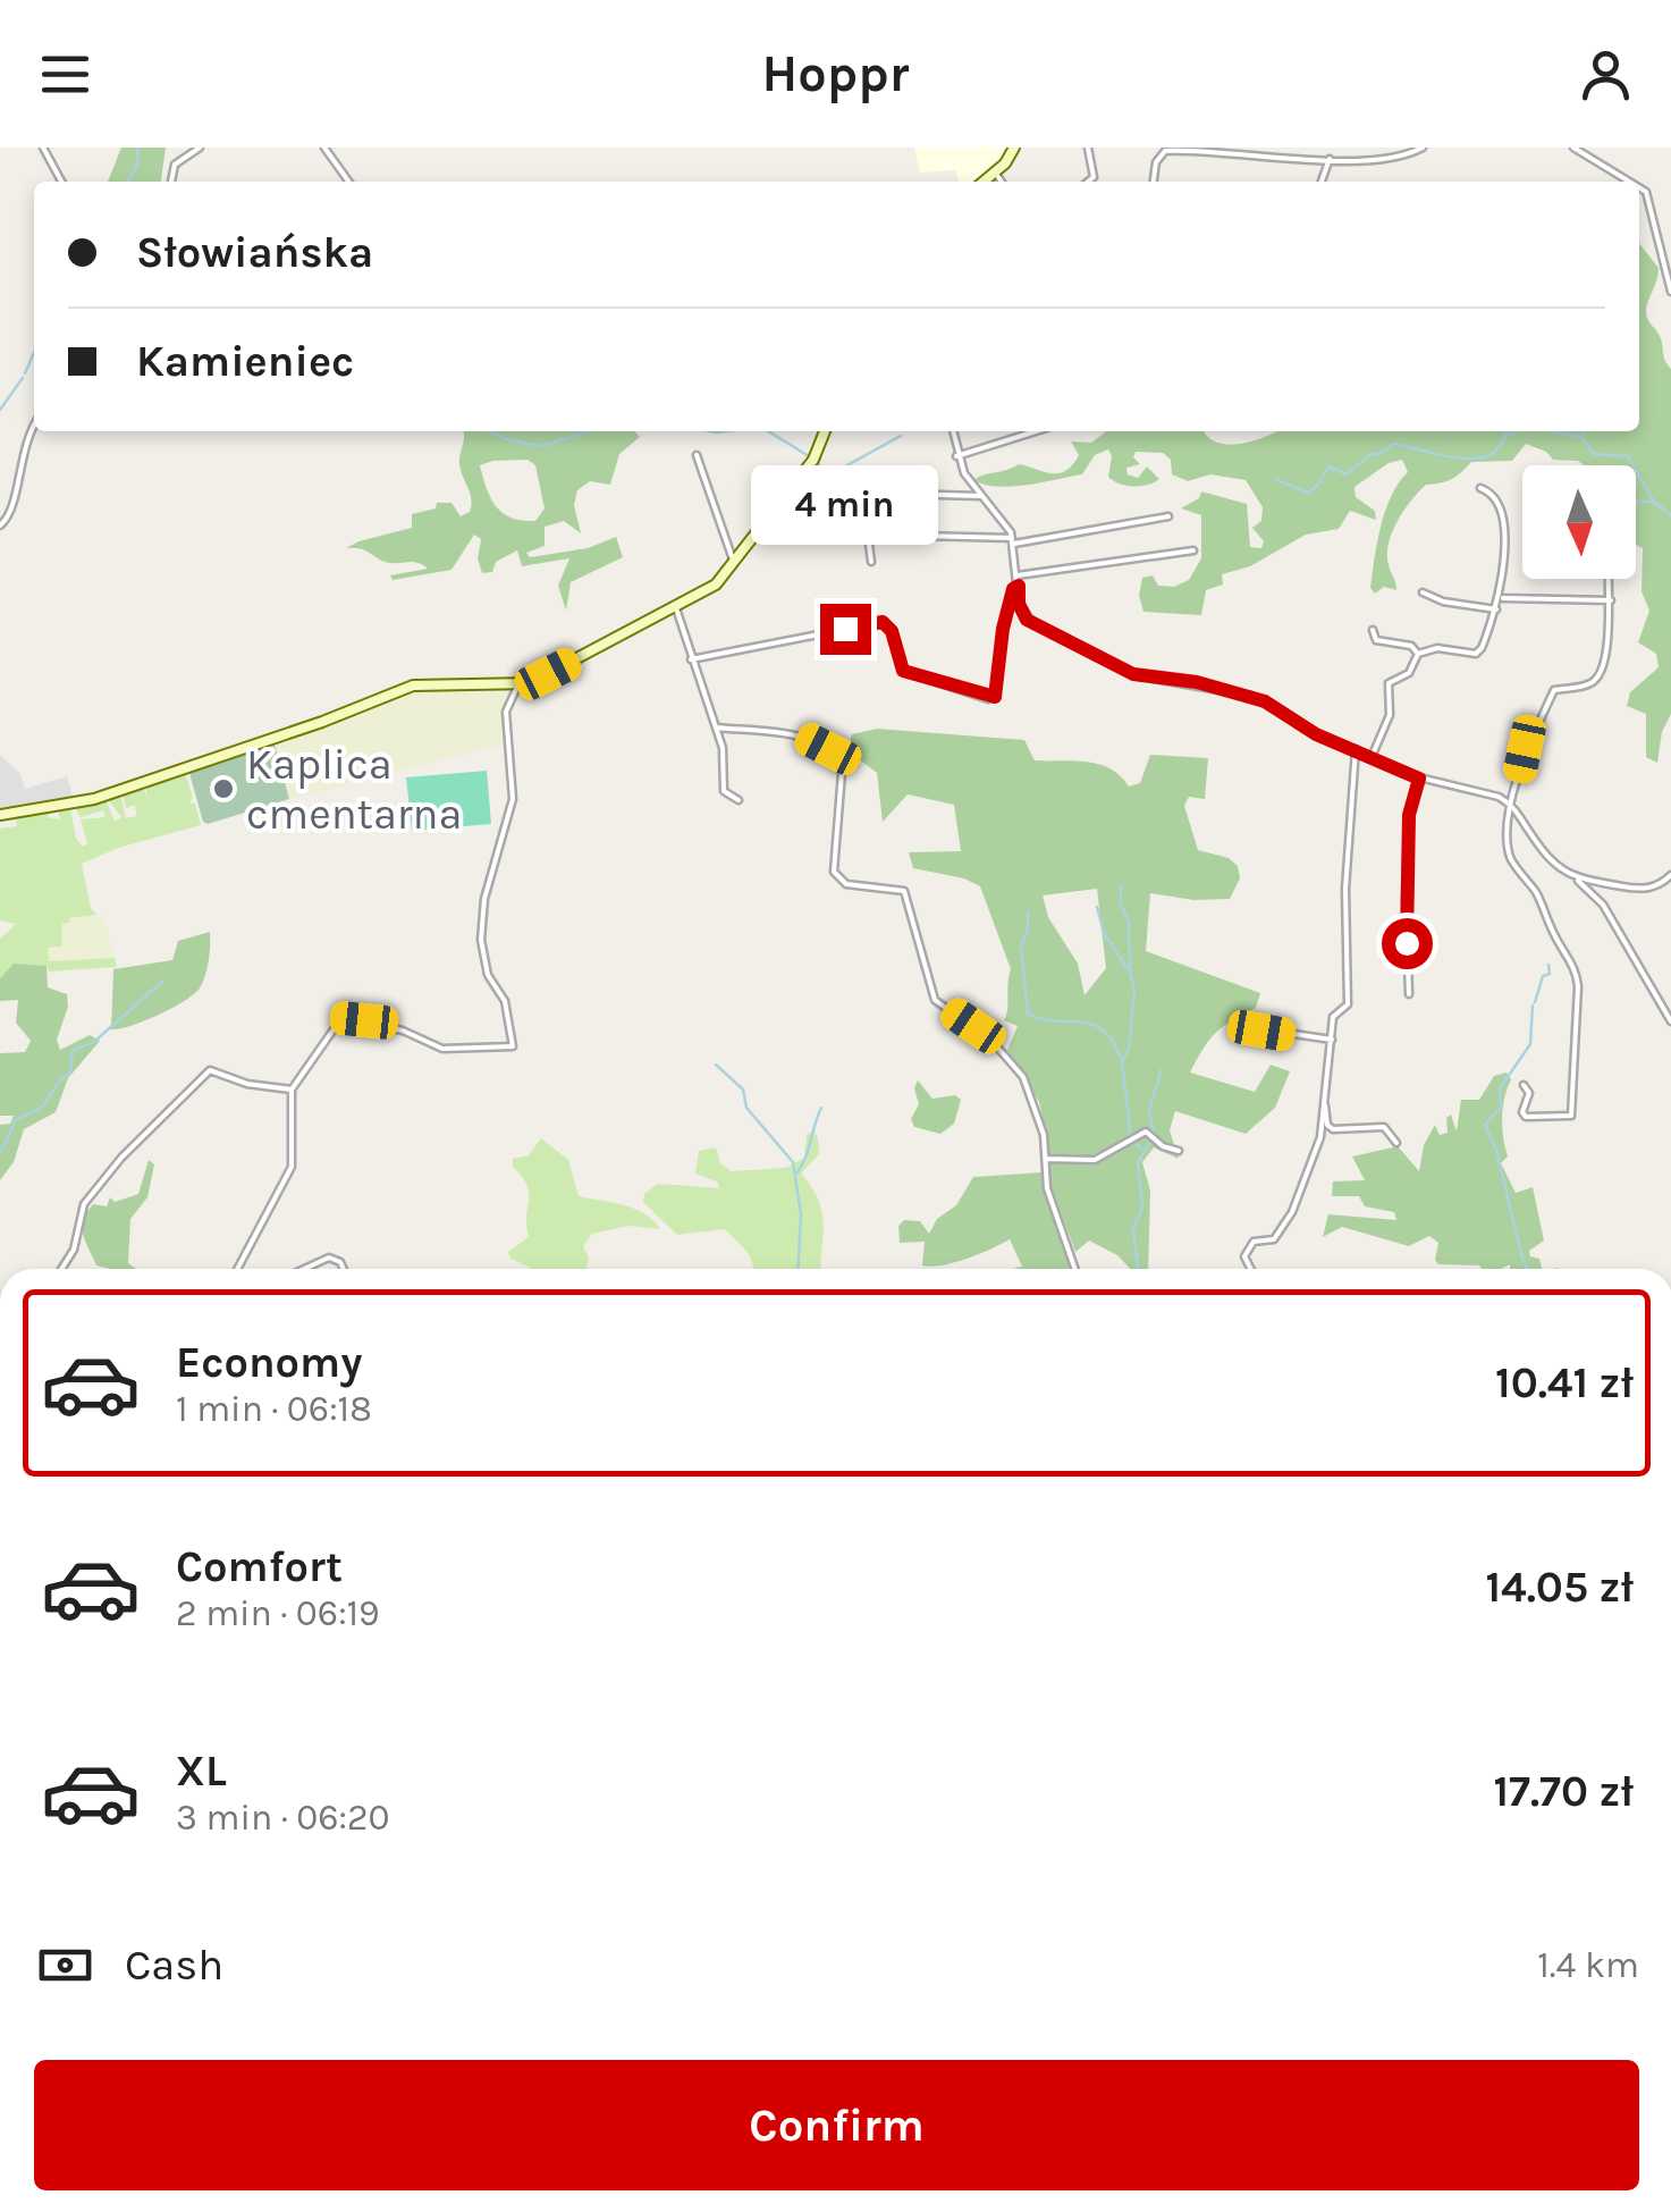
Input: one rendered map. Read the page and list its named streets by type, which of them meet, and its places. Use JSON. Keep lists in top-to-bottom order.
{
  "places": ["Kaplica cmentarna"],
  "north": "bottom",
  "page": {
    "header": "Hoppr",
    "banner": ["Słowiańska", "Kamieniec"],
    "bubble": "4 min",
    "list": [
      {
        "name": "Economy",
        "note": "1 min · 06:18",
        "value": "10.41 zł"
      },
      {
        "name": "Comfort",
        "note": "2 min · 06:19",
        "value": "14.05 zł"
      },
      {
        "name": "XL",
        "note": "3 min · 06:20",
        "value": "17.70 zł"
      }
    ],
    "pay": ["Cash", "1.4 km"],
    "buttons": "Confirm"
  }
}
